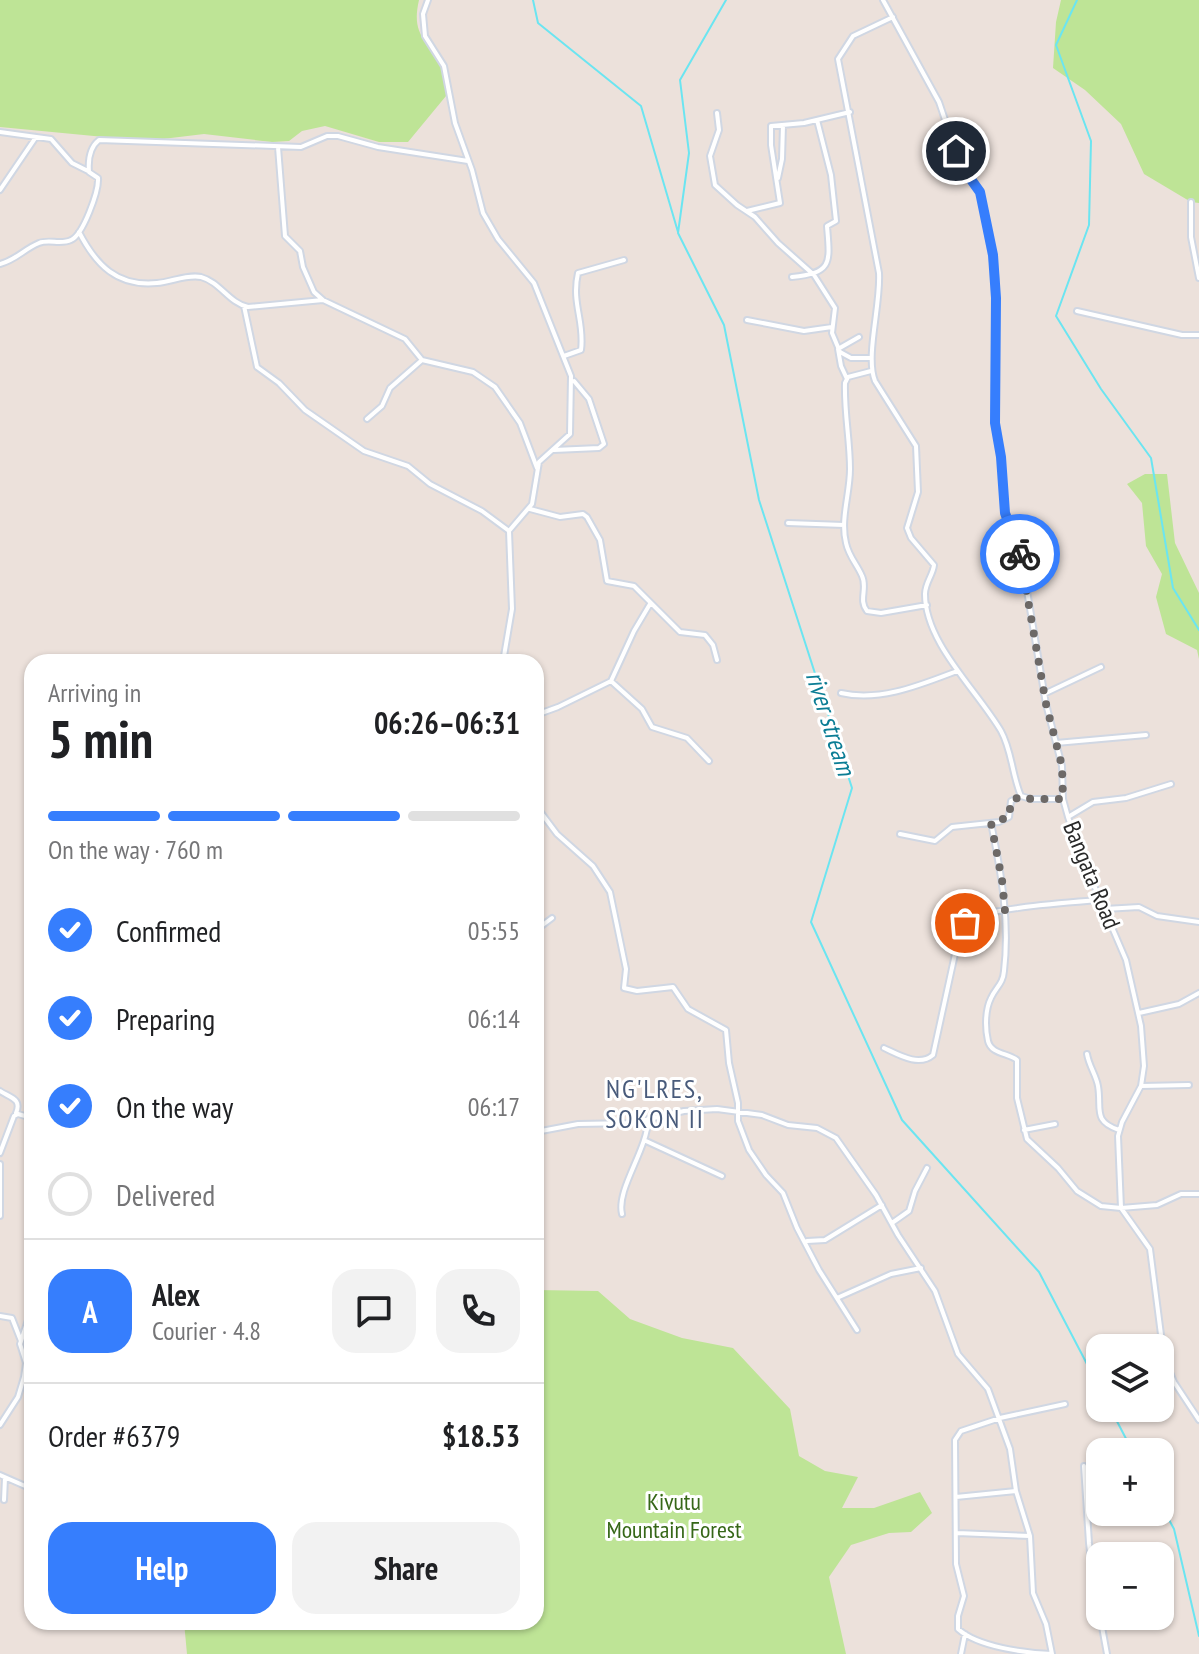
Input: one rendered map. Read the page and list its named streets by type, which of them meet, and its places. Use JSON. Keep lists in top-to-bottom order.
{
  "streets": {
    "street": ["Bangata Road"]
  },
  "districts": ["NG'LRES, SOKON II"],
  "water": ["river stream"],
  "parks": ["Kivutu Mountain Forest"],
  "page": {
    "heading": ["5 min", "Arriving in", "06:26–06:31"],
    "panel": [
      "Alex",
      "Courier · 4.8",
      "Order #6379",
      "$18.53"
    ],
    "bar": "On the way · 760 m",
    "list": [
      ["Confirmed", "05:55"],
      ["Preparing", "06:14"],
      ["On the way", "06:17"],
      "Delivered"
    ],
    "round": "A",
    "map_buttons": ["+", "−"],
    "buttons": ["Help", "Share"]
  }
}
